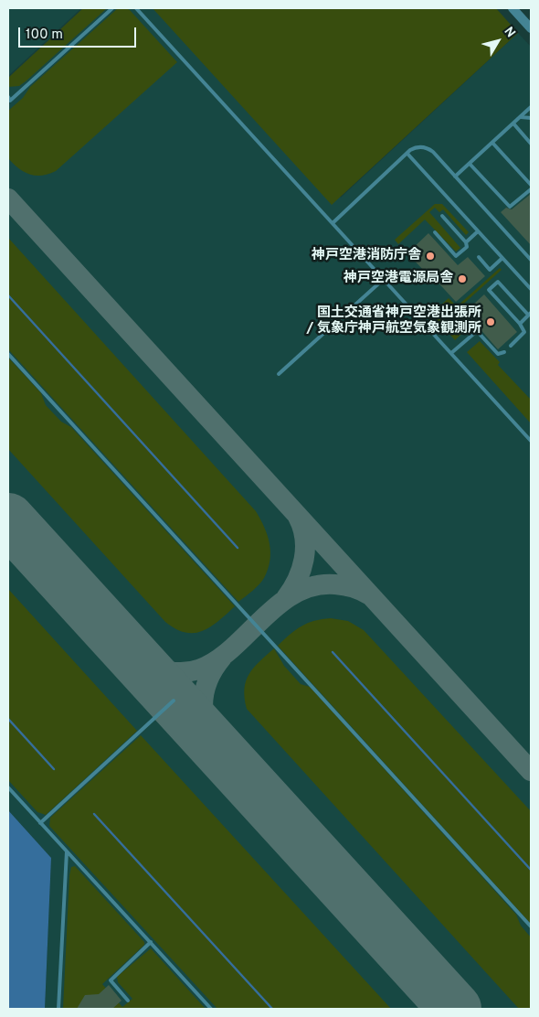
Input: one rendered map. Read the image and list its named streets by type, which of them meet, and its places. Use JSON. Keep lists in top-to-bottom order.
{
  "places": ["神戸空港消防庁舎", "神戸空港電源局舎", "国土交通省神戸空港出張所 / 気象庁神戸航空気象観測所"],
  "scale_bar": "100 m",
  "north": "top right"
}
